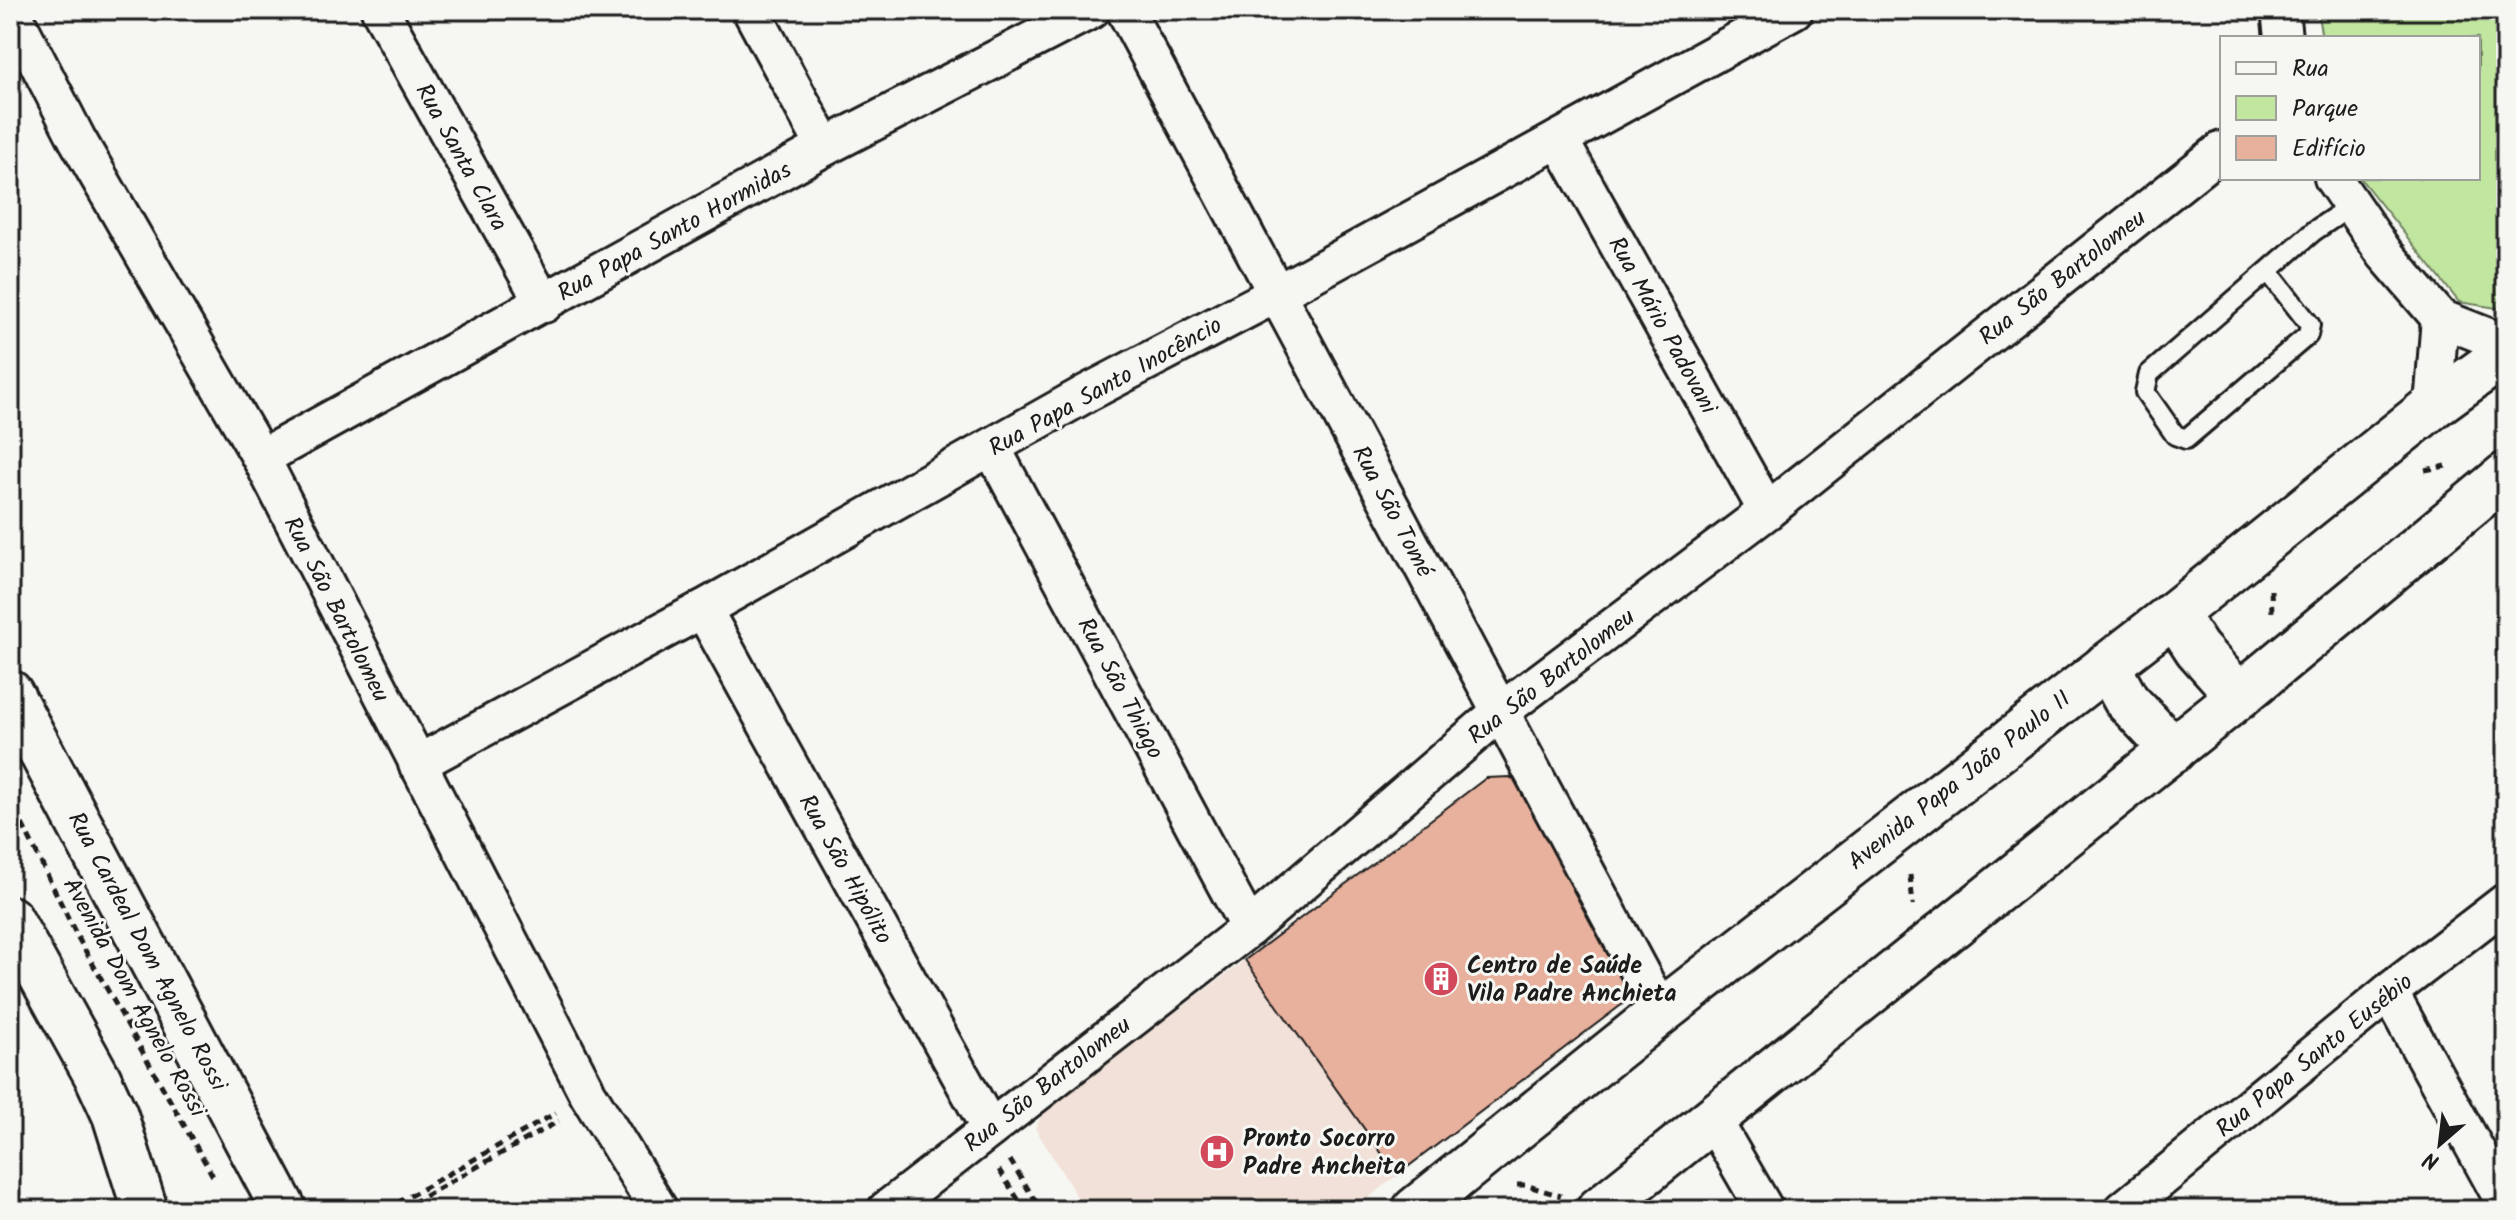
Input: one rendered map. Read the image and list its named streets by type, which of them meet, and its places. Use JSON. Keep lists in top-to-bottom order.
{
  "streets": {
    "street": [
      "Rua Santa Clara",
      "Rua Papa Santo Hormidas",
      "Rua São Bartolomeu",
      "Rua Mário Padovani",
      "Rua Papa Santo Inocêncio",
      "Rua São Tomé",
      "Rua São Thiago",
      "Avenida Papa João Paulo II",
      "Rua São Hipólito",
      "Rua Cardeal Dom Agnelo Rossi",
      "Rua Papa Santo Eusébio"
    ],
    "path": ["Avenida Dom Agnelo Rossi"]
  },
  "crossings": [
    ["Rua Santa Clara", "Rua Papa Santo Hormidas"],
    ["Rua Papa Santo Hormidas", "Rua São Bartolomeu"],
    ["Rua São Bartolomeu", "Rua Mário Padovani"],
    ["Rua São Bartolomeu", "Rua Papa Santo Inocêncio"],
    ["Rua São Bartolomeu", "Rua São Tomé"],
    ["Rua São Bartolomeu", "Rua São Thiago"],
    ["Rua São Bartolomeu", "Rua São Hipólito"],
    ["Rua Mário Padovani", "Rua Papa Santo Inocêncio"],
    ["Rua Papa Santo Inocêncio", "Rua São Tomé"],
    ["Rua Papa Santo Inocêncio", "Rua São Thiago"],
    ["Rua Papa Santo Inocêncio", "Rua São Hipólito"],
    ["Rua São Tomé", "Avenida Papa João Paulo II"]
  ],
  "places": {
    "building": ["Centro de Saúde Vila Padre Anchieta"],
    "hospital": ["Pronto Socorro Padre Ancheita"]
  },
  "legend": ["Rua", "Parque", "Edifício"],
  "north": "bottom left"
}
